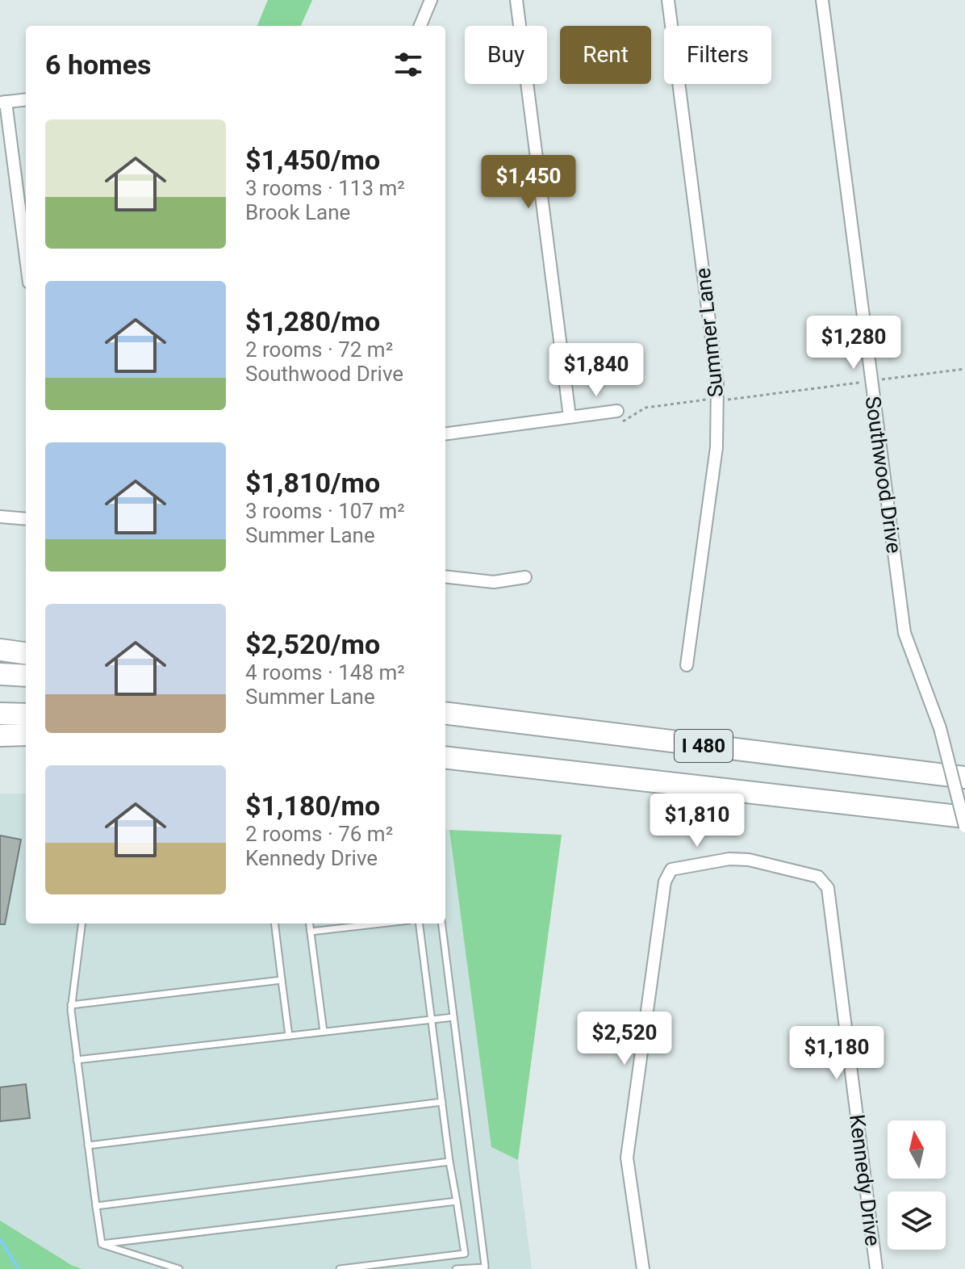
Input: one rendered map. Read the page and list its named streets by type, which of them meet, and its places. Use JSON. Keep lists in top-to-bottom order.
{
  "streets": {
    "highway": ["I 480"],
    "street": ["Summer Lane", "Southwood Drive", "Kennedy Drive"]
  },
  "north": "top",
  "page": {
    "chip": ["Buy", "Rent", "Filters"],
    "heading": "6 homes",
    "list": [
      {
        "name": "$1,450/mo",
        "note": "3 rooms · 113 m² · Brook Lane"
      },
      {
        "name": "$1,280/mo",
        "note": "2 rooms · 72 m² · Southwood Drive"
      },
      {
        "name": "$1,810/mo",
        "note": "3 rooms · 107 m² · Summer Lane"
      },
      {
        "name": "$2,520/mo",
        "note": "4 rooms · 148 m² · Summer Lane"
      },
      {
        "name": "$1,180/mo",
        "note": "2 rooms · 76 m² · Kennedy Drive"
      }
    ],
    "price": [
      "$1,450",
      "$1,280",
      "$1,840",
      "$1,810",
      "$2,520",
      "$1,180"
    ]
  }
}
